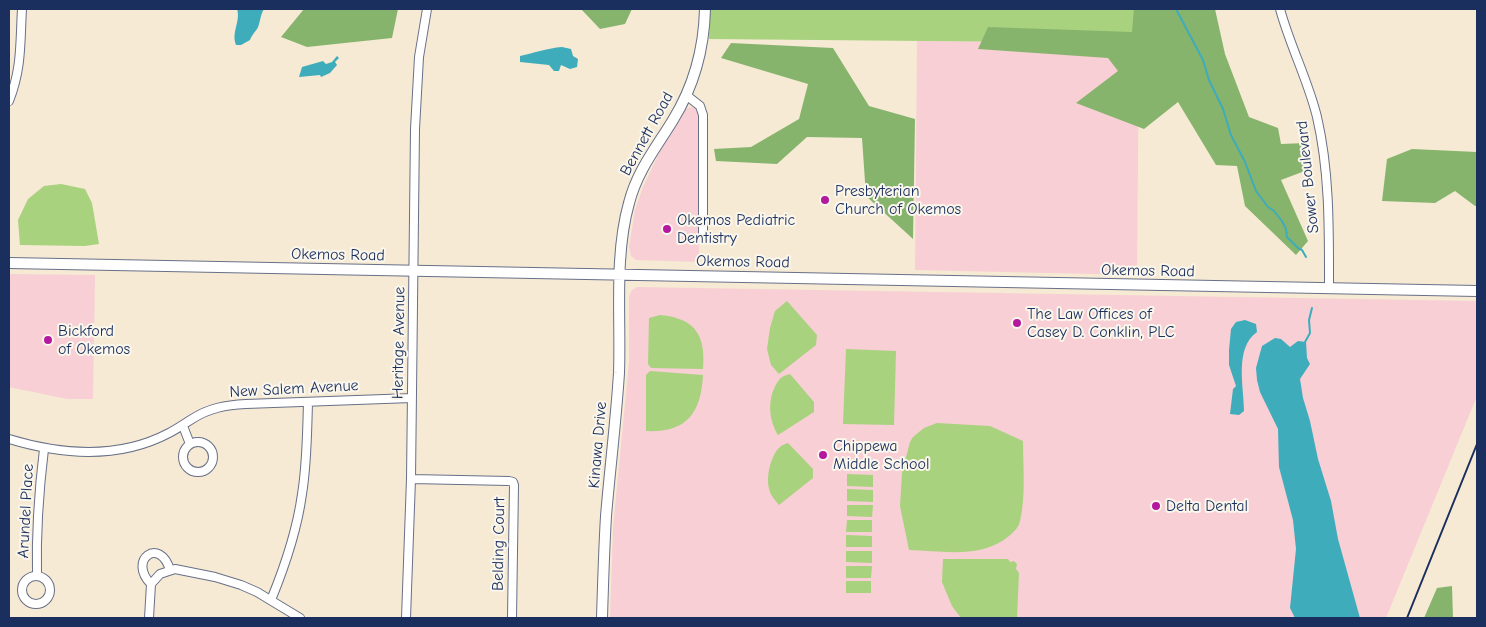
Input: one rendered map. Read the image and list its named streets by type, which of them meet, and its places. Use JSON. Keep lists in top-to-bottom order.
{
  "streets": {
    "main road": ["Bennett Road", "Okemos Road", "Kinawa Drive"],
    "street": [
      "Sower Boulevard",
      "Heritage Avenue",
      "New Salem Avenue",
      "Arundel Place",
      "Belding Court"
    ]
  },
  "crossings": [
    ["Bennett Road", "Okemos Road"],
    ["Bennett Road", "Kinawa Drive"],
    ["Sower Boulevard", "Okemos Road"],
    ["Okemos Road", "Heritage Avenue"],
    ["Okemos Road", "Kinawa Drive"],
    ["Heritage Avenue", "New Salem Avenue"],
    ["Heritage Avenue", "Belding Court"],
    ["New Salem Avenue", "Arundel Place"]
  ],
  "places": [
    "Presbyterian Church of Okemos",
    "Okemos Pediatric Dentistry",
    "The Law Offices of Casey D. Conklin, PLC",
    "Bickford of Okemos",
    "Chippewa Middle School",
    "Delta Dental"
  ]
}
